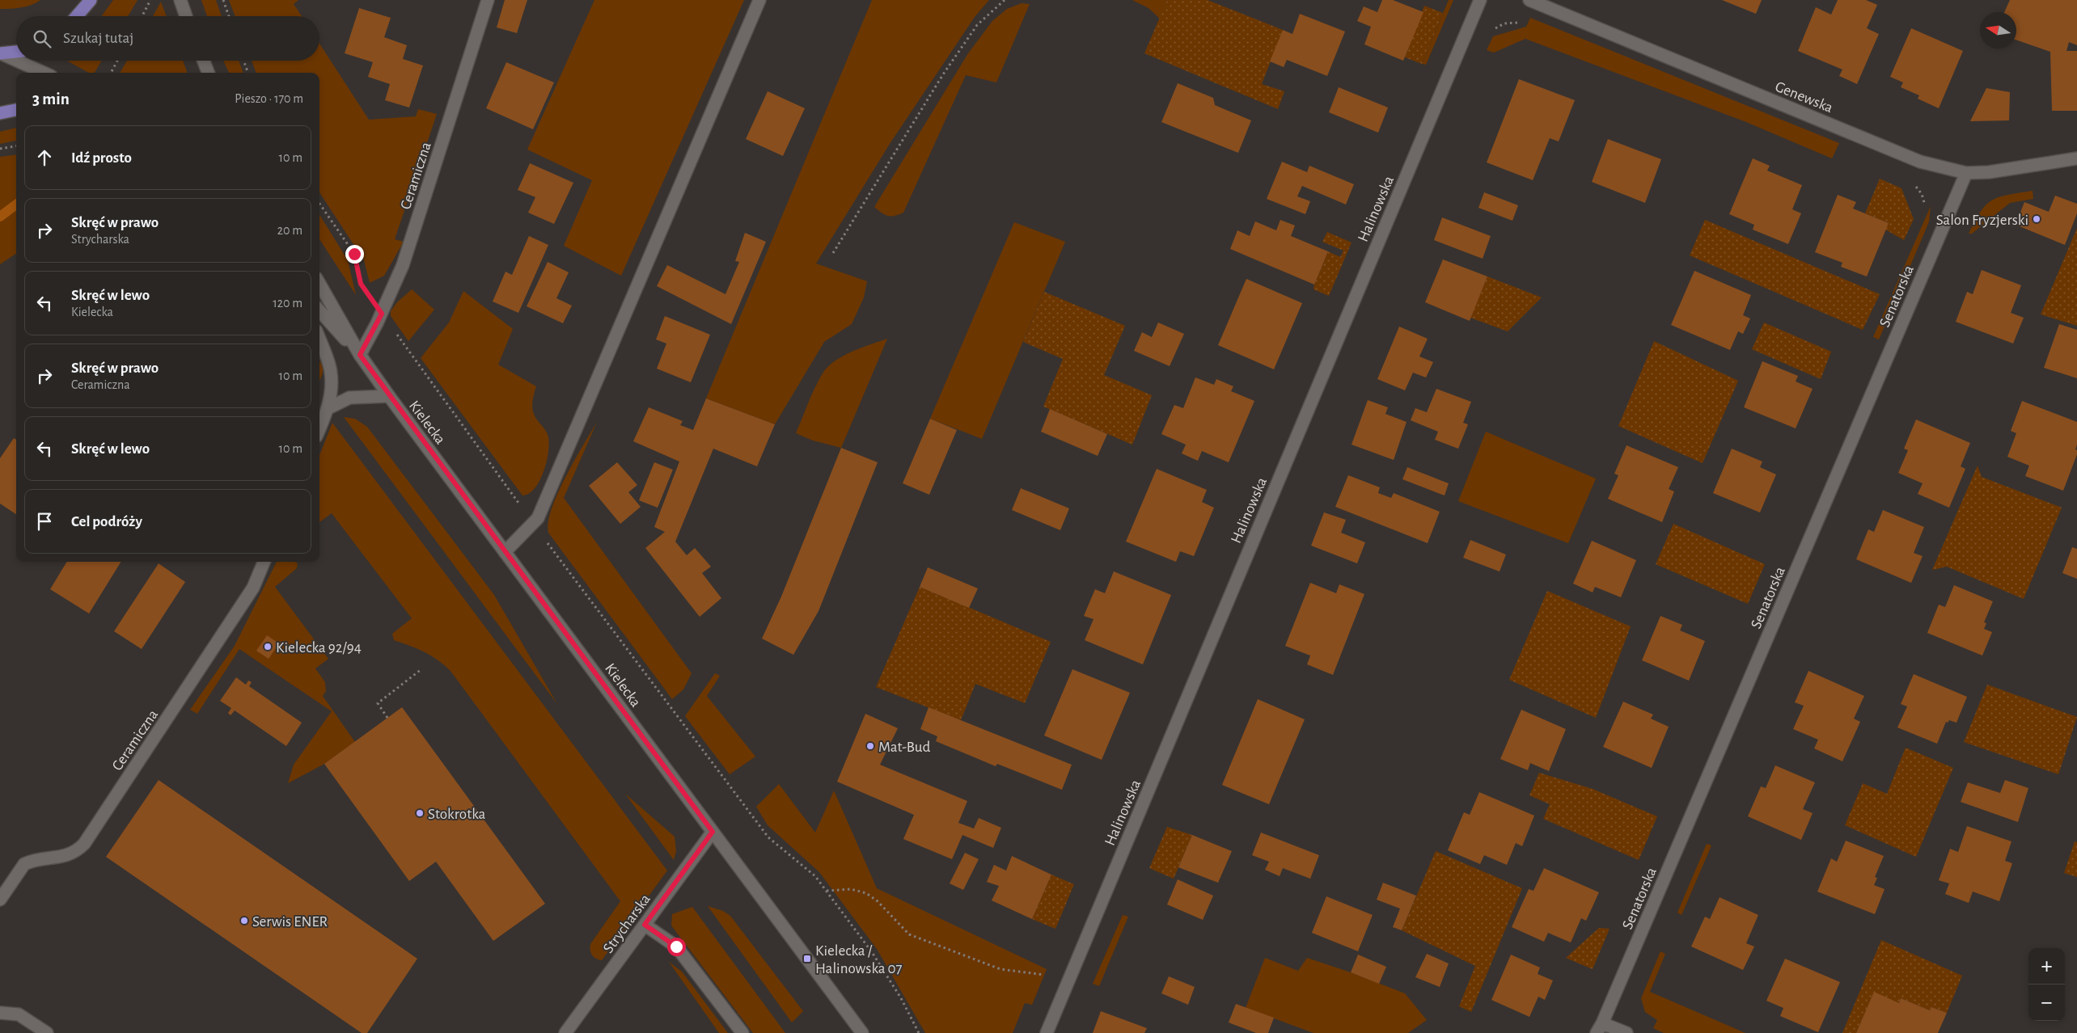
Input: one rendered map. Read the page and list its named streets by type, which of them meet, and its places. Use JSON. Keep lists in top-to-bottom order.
{
  "streets": {
    "street": [
      "Genewska",
      "Ceramiczna",
      "Halinowska",
      "Senatorska",
      "Kielecka",
      "Strycharska"
    ]
  },
  "crossings": [
    ["Genewska", "Senatorska"],
    ["Ceramiczna", "Kielecka"],
    ["Kielecka", "Strycharska"]
  ],
  "places": {
    "other": [
      "Salon Fryzjerski",
      "Kielecka 92/94",
      "Mat-Bud",
      "Stokrotka",
      "Serwis ENER"
    ],
    "transit": ["Kielecka / Halinowska 07"]
  },
  "north": "left",
  "page": {
    "search": "Szukaj tutaj",
    "heading": ["3 min", "Pieszo · 170 m"],
    "list": [
      ["Idź prosto", "10 m"],
      ["Skręć w prawo", "Strycharska", "20 m"],
      ["Skręć w lewo", "Kielecka", "120 m"],
      ["Skręć w prawo", "Ceramiczna", "10 m"],
      ["Skręć w lewo", "10 m"],
      "Cel podróży"
    ],
    "map_buttons": ["+", "−"]
  }
}
